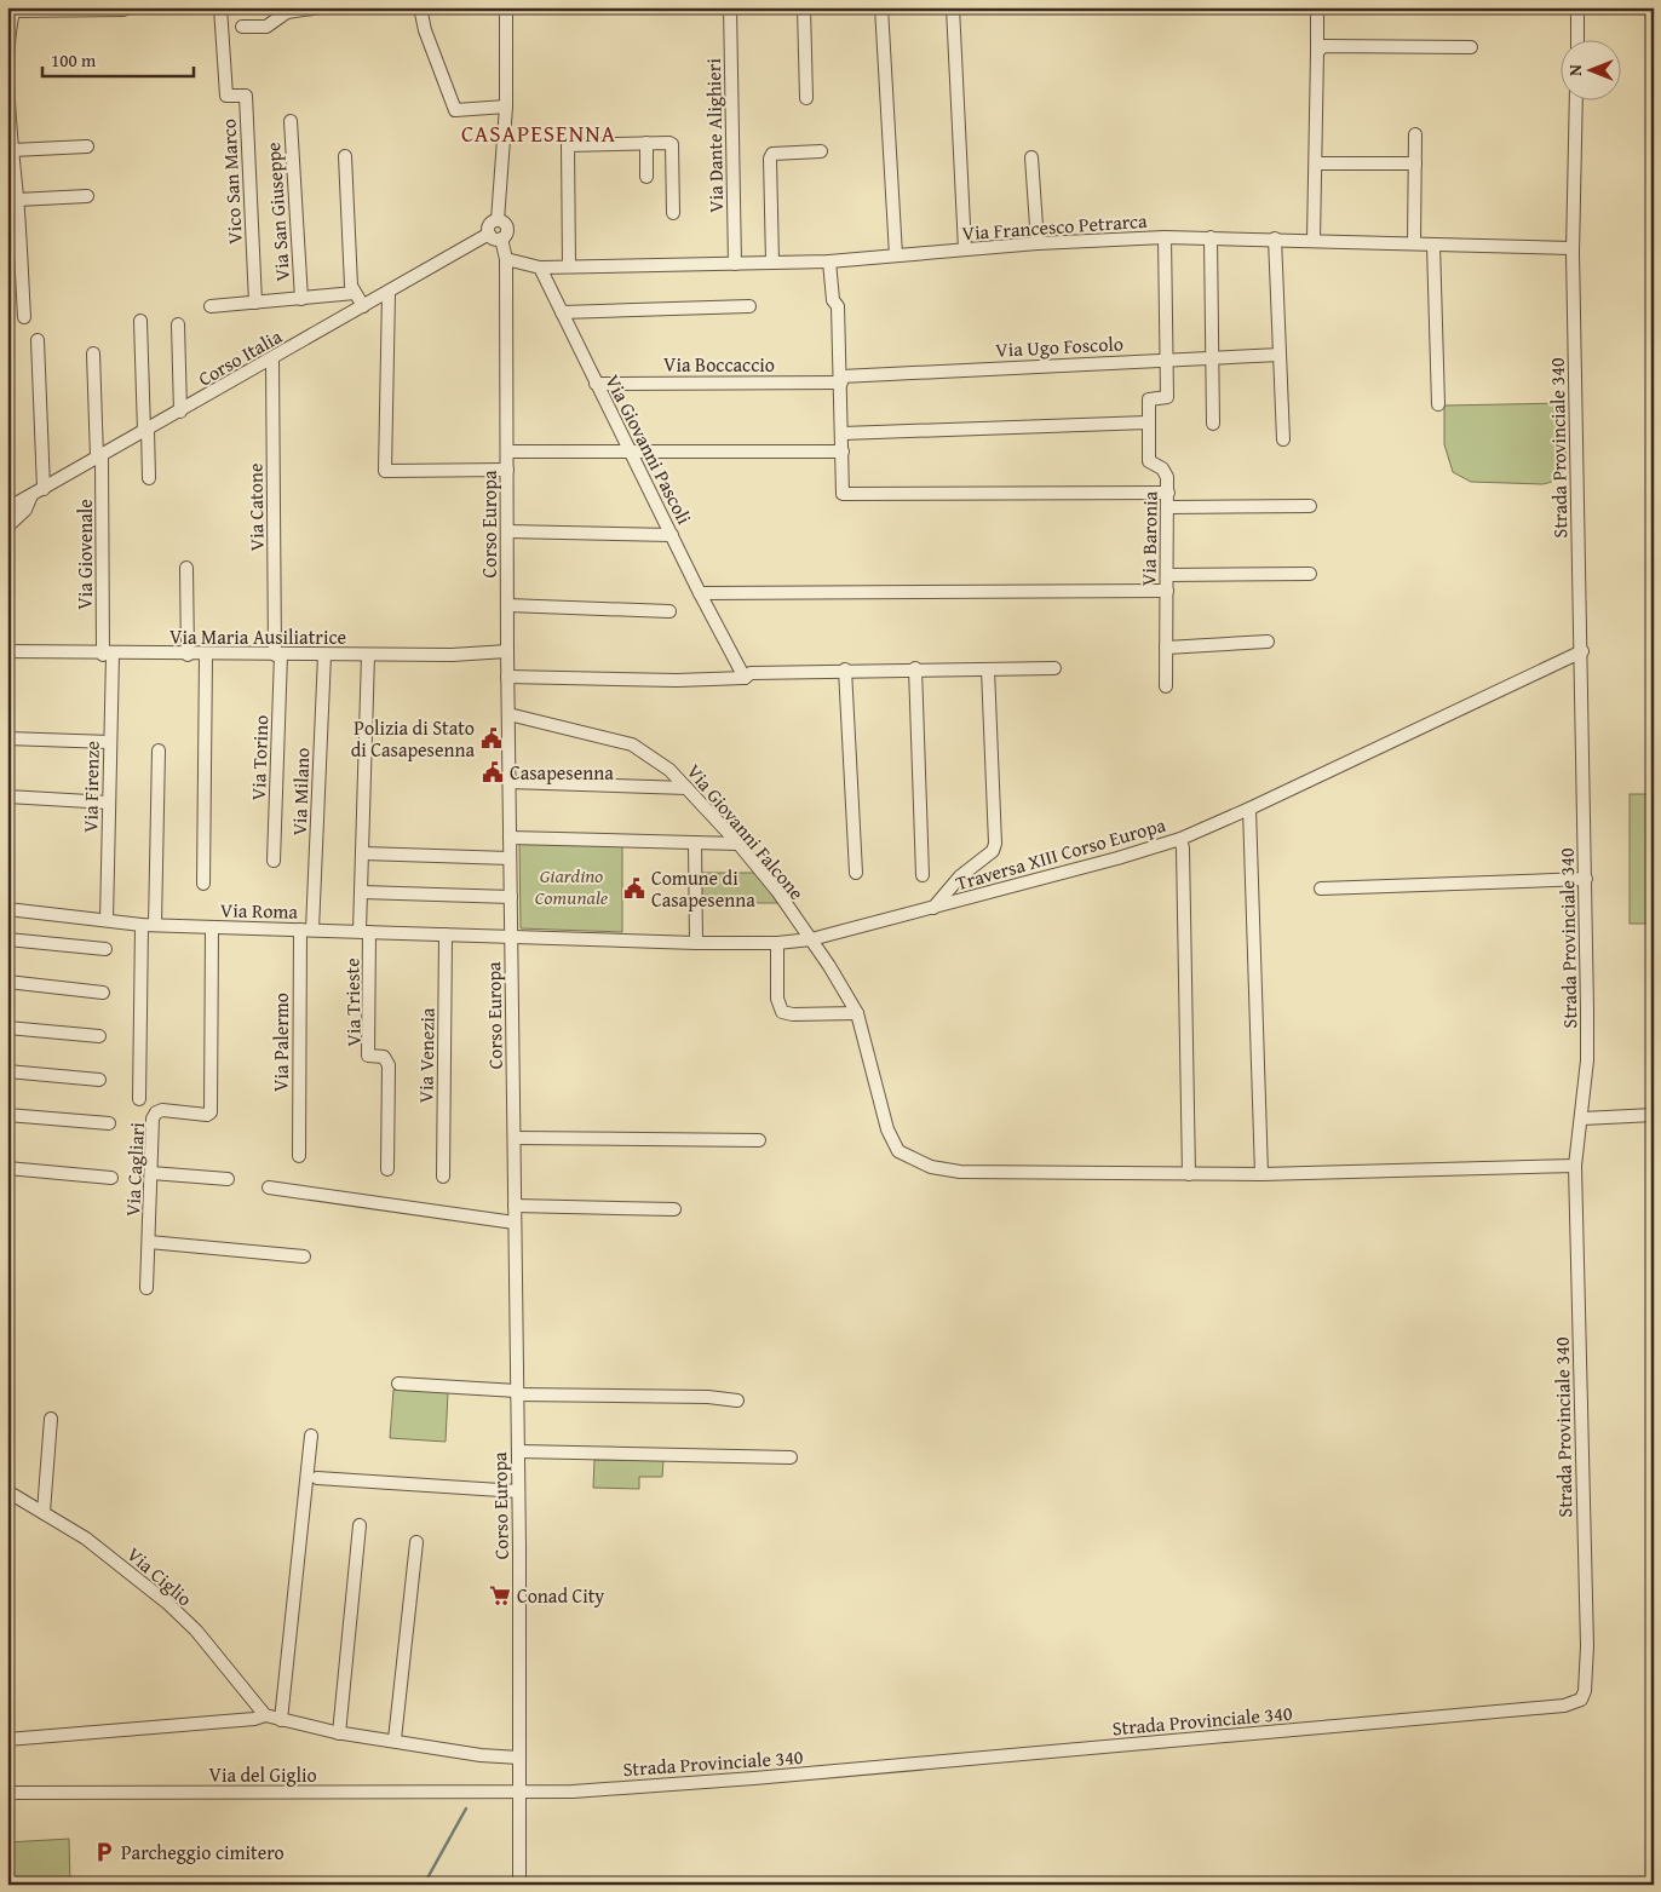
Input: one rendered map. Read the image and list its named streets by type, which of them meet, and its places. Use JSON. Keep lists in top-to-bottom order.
{
  "streets": {
    "street": [
      "Via Dante Alighieri",
      "Vico San Marco",
      "Via San Giuseppe",
      "Via Francesco Petrarca",
      "Via Ugo Foscolo",
      "Corso Italia",
      "Via Boccaccio",
      "Strada Provinciale 340",
      "Via Giovanni Pascoli",
      "Via Catone",
      "Corso Europa",
      "Via Baronia",
      "Via Giovenale",
      "Via Maria Ausiliatrice",
      "Via Torino",
      "Via Firenze",
      "Via Milano",
      "Via Giovanni Falcone",
      "Traversa XIII Corso Europa",
      "Via Roma",
      "Via Trieste",
      "Via Palermo",
      "Via Venezia",
      "Via Cagliari",
      "Via Ciglio",
      "Via del Giglio"
    ]
  },
  "crossings": [
    ["Via Dante Alighieri", "Via Francesco Petrarca"],
    ["Via Francesco Petrarca", "Strada Provinciale 340"],
    ["Via Francesco Petrarca", "Via Giovanni Pascoli"],
    ["Via Francesco Petrarca", "Via Baronia"],
    ["Via Ugo Foscolo", "Via Boccaccio"],
    ["Via Ugo Foscolo", "Via Baronia"],
    ["Corso Italia", "Via Catone"],
    ["Corso Italia", "Corso Europa"],
    ["Corso Italia", "Via Giovenale"],
    ["Via Boccaccio", "Via Giovanni Pascoli"],
    ["Strada Provinciale 340", "Corso Europa"],
    ["Strada Provinciale 340", "Via Giovanni Falcone"],
    ["Strada Provinciale 340", "Traversa XIII Corso Europa"],
    ["Strada Provinciale 340", "Via del Giglio"],
    ["Via Catone", "Via Maria Ausiliatrice"],
    ["Via Catone", "Via Torino"],
    ["Corso Europa", "Via Maria Ausiliatrice"],
    ["Corso Europa", "Via Giovanni Falcone"],
    ["Corso Europa", "Traversa XIII Corso Europa"],
    ["Corso Europa", "Via Roma"],
    ["Corso Europa", "Via del Giglio"],
    ["Via Giovenale", "Via Maria Ausiliatrice"],
    ["Via Giovenale", "Via Firenze"],
    ["Via Maria Ausiliatrice", "Via Torino"],
    ["Via Maria Ausiliatrice", "Via Firenze"],
    ["Via Maria Ausiliatrice", "Via Milano"],
    ["Via Firenze", "Via Roma"],
    ["Via Milano", "Via Roma"],
    ["Via Giovanni Falcone", "Traversa XIII Corso Europa"],
    ["Traversa XIII Corso Europa", "Via Roma"],
    ["Via Roma", "Via Trieste"],
    ["Via Roma", "Via Palermo"],
    ["Via Roma", "Via Venezia"],
    ["Via Roma", "Via Cagliari"]
  ],
  "districts": ["CASAPESENNA"],
  "parks": ["Giardino Comunale"],
  "places": {
    "public building": ["Polizia di Stato di Casapesenna", "Casapesenna", "Comune di Casapesenna"],
    "supermarket": ["Conad City"],
    "parking": ["Parcheggio cimitero"]
  },
  "scale_bar": "100 m",
  "north": "left"
}
